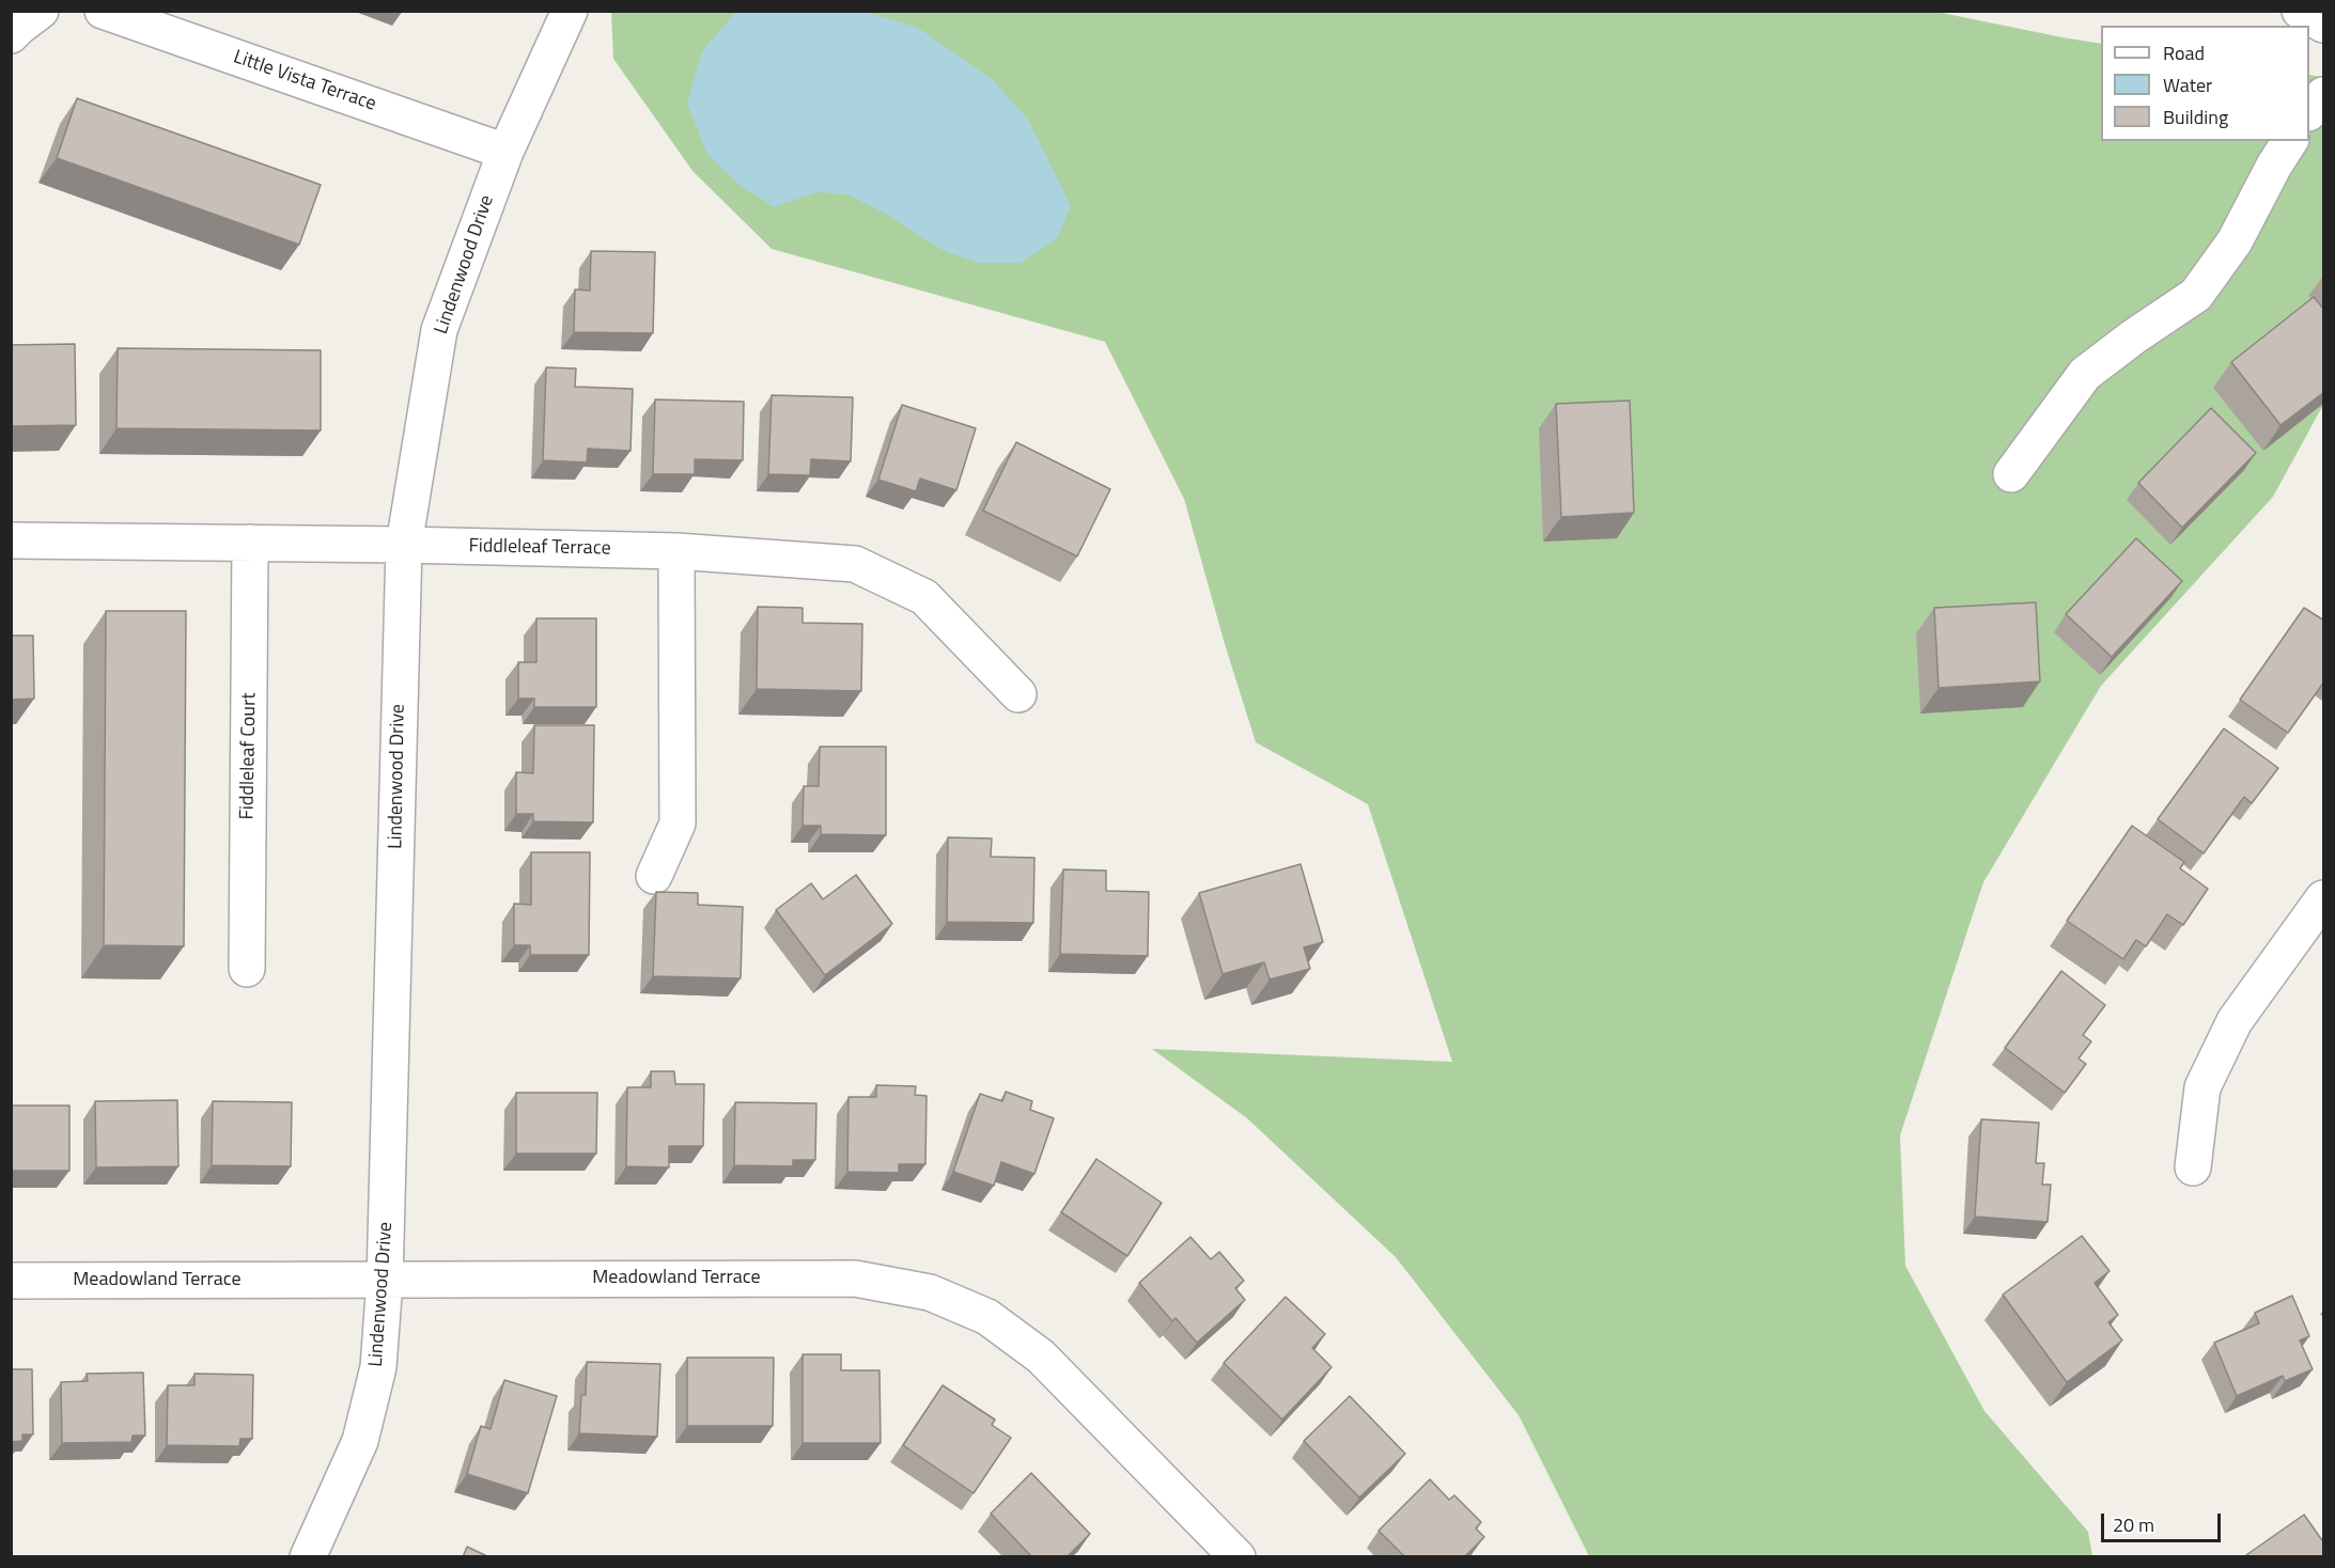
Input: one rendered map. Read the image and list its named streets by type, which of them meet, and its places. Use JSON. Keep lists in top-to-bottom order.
{
  "streets": {
    "street": [
      "Little Vista Terrace",
      "Lindenwood Drive",
      "Fiddleleaf Terrace",
      "Fiddleleaf Court",
      "Meadowland Terrace"
    ]
  },
  "crossings": [
    ["Little Vista Terrace", "Lindenwood Drive"],
    ["Lindenwood Drive", "Fiddleleaf Terrace"],
    ["Lindenwood Drive", "Meadowland Terrace"],
    ["Fiddleleaf Terrace", "Fiddleleaf Court"]
  ],
  "legend": ["Road", "Water", "Building"],
  "scale_bar": "20 m"
}
